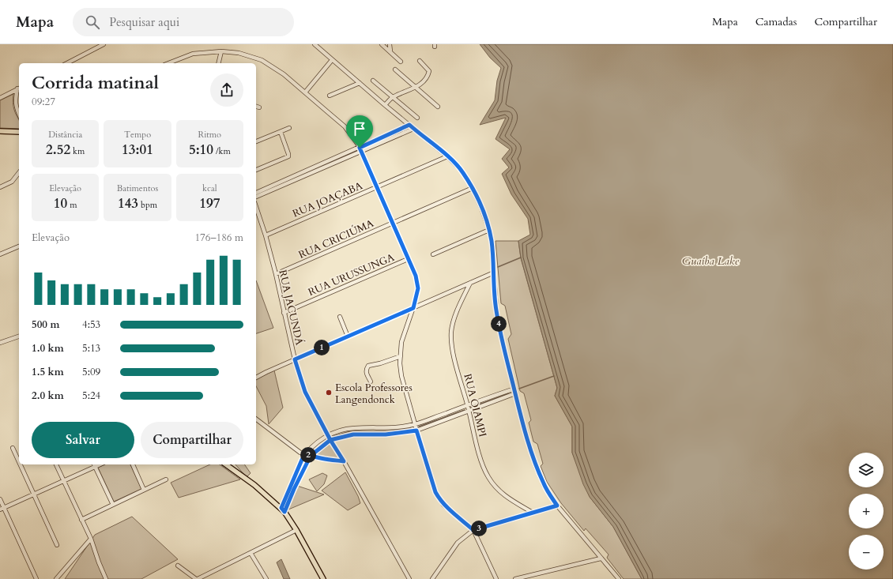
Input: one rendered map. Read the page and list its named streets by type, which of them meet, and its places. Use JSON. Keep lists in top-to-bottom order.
{
  "streets": {
    "street": [
      "RUA JOAÇABA",
      "RUA CRICIÚMA",
      "RUA URUSSUNGA",
      "RUA JACUNDÁ",
      "RUA OIAMPI"
    ]
  },
  "crossings": [
    ["RUA JOAÇABA", "RUA JACUNDÁ"],
    ["RUA CRICIÚMA", "RUA JACUNDÁ"],
    ["RUA URUSSUNGA", "RUA JACUNDÁ"]
  ],
  "water": ["Guaíba Lake"],
  "places": ["Escola Professores Langendonck"],
  "page": {
    "header": "Mapa",
    "search": "Pesquisar aqui",
    "nav": ["Mapa", "Camadas", "Compartilhar"],
    "heading": ["Corrida matinal", "09:27"],
    "stats": [
      ["Distância", "2.52 km"],
      ["Tempo", "13:01"],
      ["Ritmo", "5:10 /km"],
      ["Elevação", "10 m"],
      ["Batimentos", "143 bpm"],
      ["kcal", "197"]
    ],
    "chart": ["Elevação", "176–186 m"],
    "list": [
      {
        "name": "500 m",
        "note": "4:53"
      },
      {
        "name": "1.0 km",
        "note": "5:13"
      },
      {
        "name": "1.5 km",
        "note": "5:09"
      },
      {
        "name": "2.0 km",
        "note": "5:24"
      }
    ],
    "pins": [
      "4",
      "1",
      "2",
      "3"
    ],
    "buttons": ["Salvar", "Compartilhar"],
    "map_buttons": ["+", "−"]
  }
}
